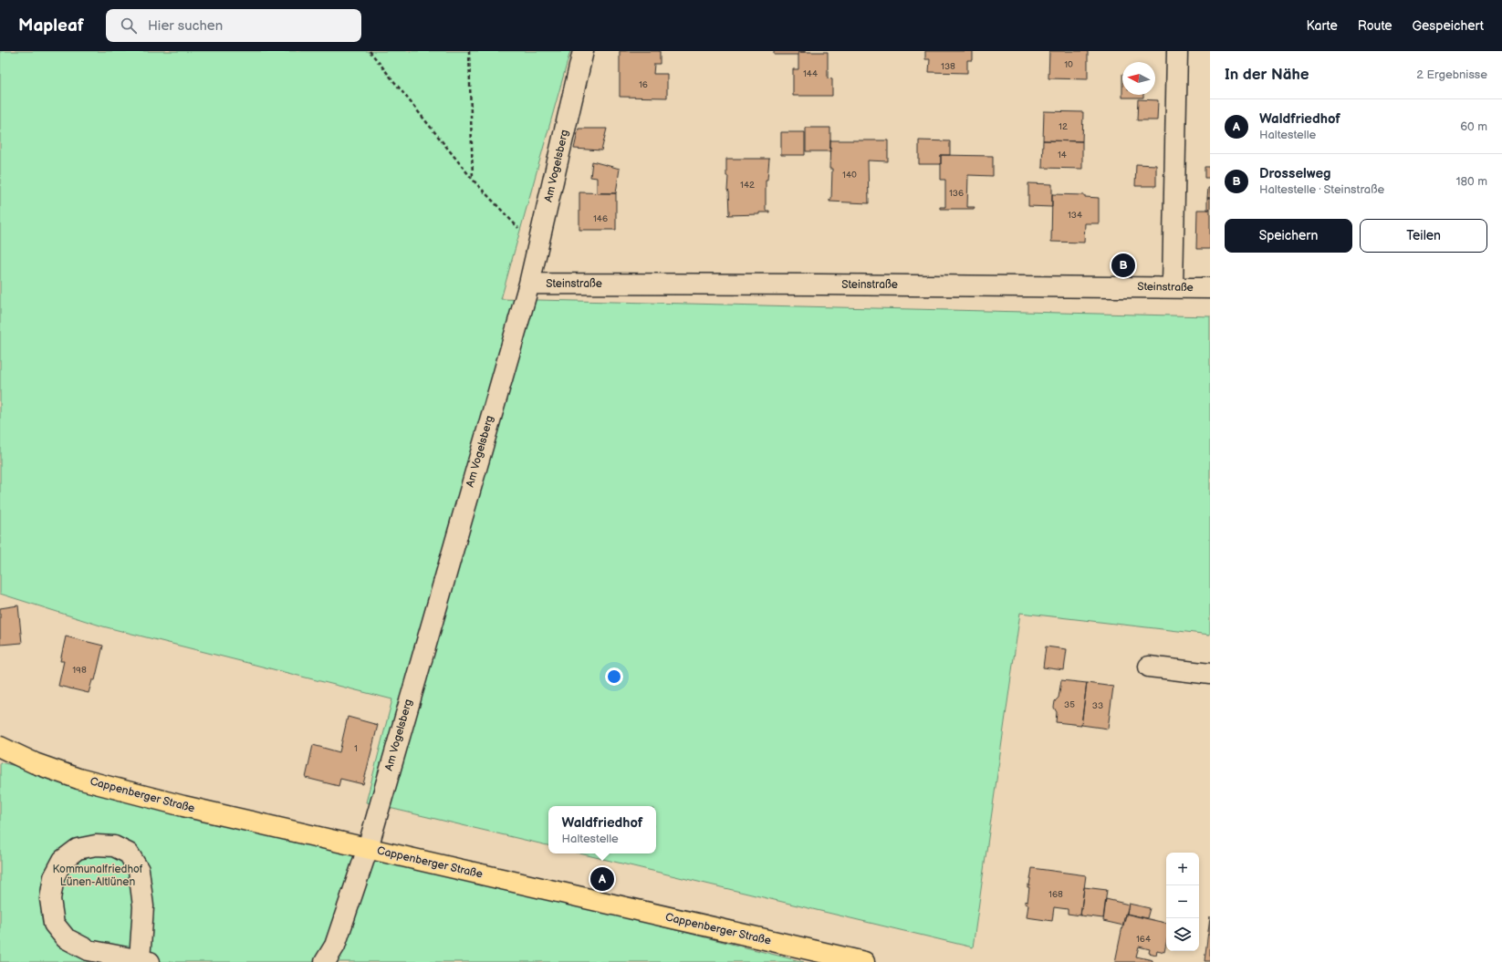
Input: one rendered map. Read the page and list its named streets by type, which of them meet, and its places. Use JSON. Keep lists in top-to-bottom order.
{
  "streets": {
    "main road": ["Cappenberger Straße"],
    "street": ["Am Vogelsberg", "Steinstraße"]
  },
  "crossings": [
    ["Am Vogelsberg", "Steinstraße"],
    ["Am Vogelsberg", "Cappenberger Straße"]
  ],
  "parks": ["Kommunalfriedhof Lünen-Altlünen"],
  "house_numbers": [
    "10",
    "138",
    "144",
    "16",
    "12",
    "14",
    "140",
    "142",
    "136",
    "134",
    "146",
    "198",
    "35",
    "33",
    "1",
    "168",
    "164"
  ],
  "north": "left",
  "page": {
    "header": "Mapleaf",
    "search": "Hier suchen",
    "nav": ["Karte", "Route", "Gespeichert"],
    "heading": ["In der Nähe", "2 Ergebnisse"],
    "list": [
      {
        "mark": "A",
        "name": "Waldfriedhof",
        "note": "Haltestelle",
        "value": "60 m"
      },
      {
        "mark": "B",
        "name": "Drosselweg",
        "note": "Haltestelle · Steinstraße",
        "value": "180 m"
      }
    ],
    "buttons": ["Speichern", "Teilen"],
    "pins": ["B", "A"],
    "popup": ["Waldfriedhof", "Haltestelle"],
    "map_buttons": ["+", "−"]
  }
}
